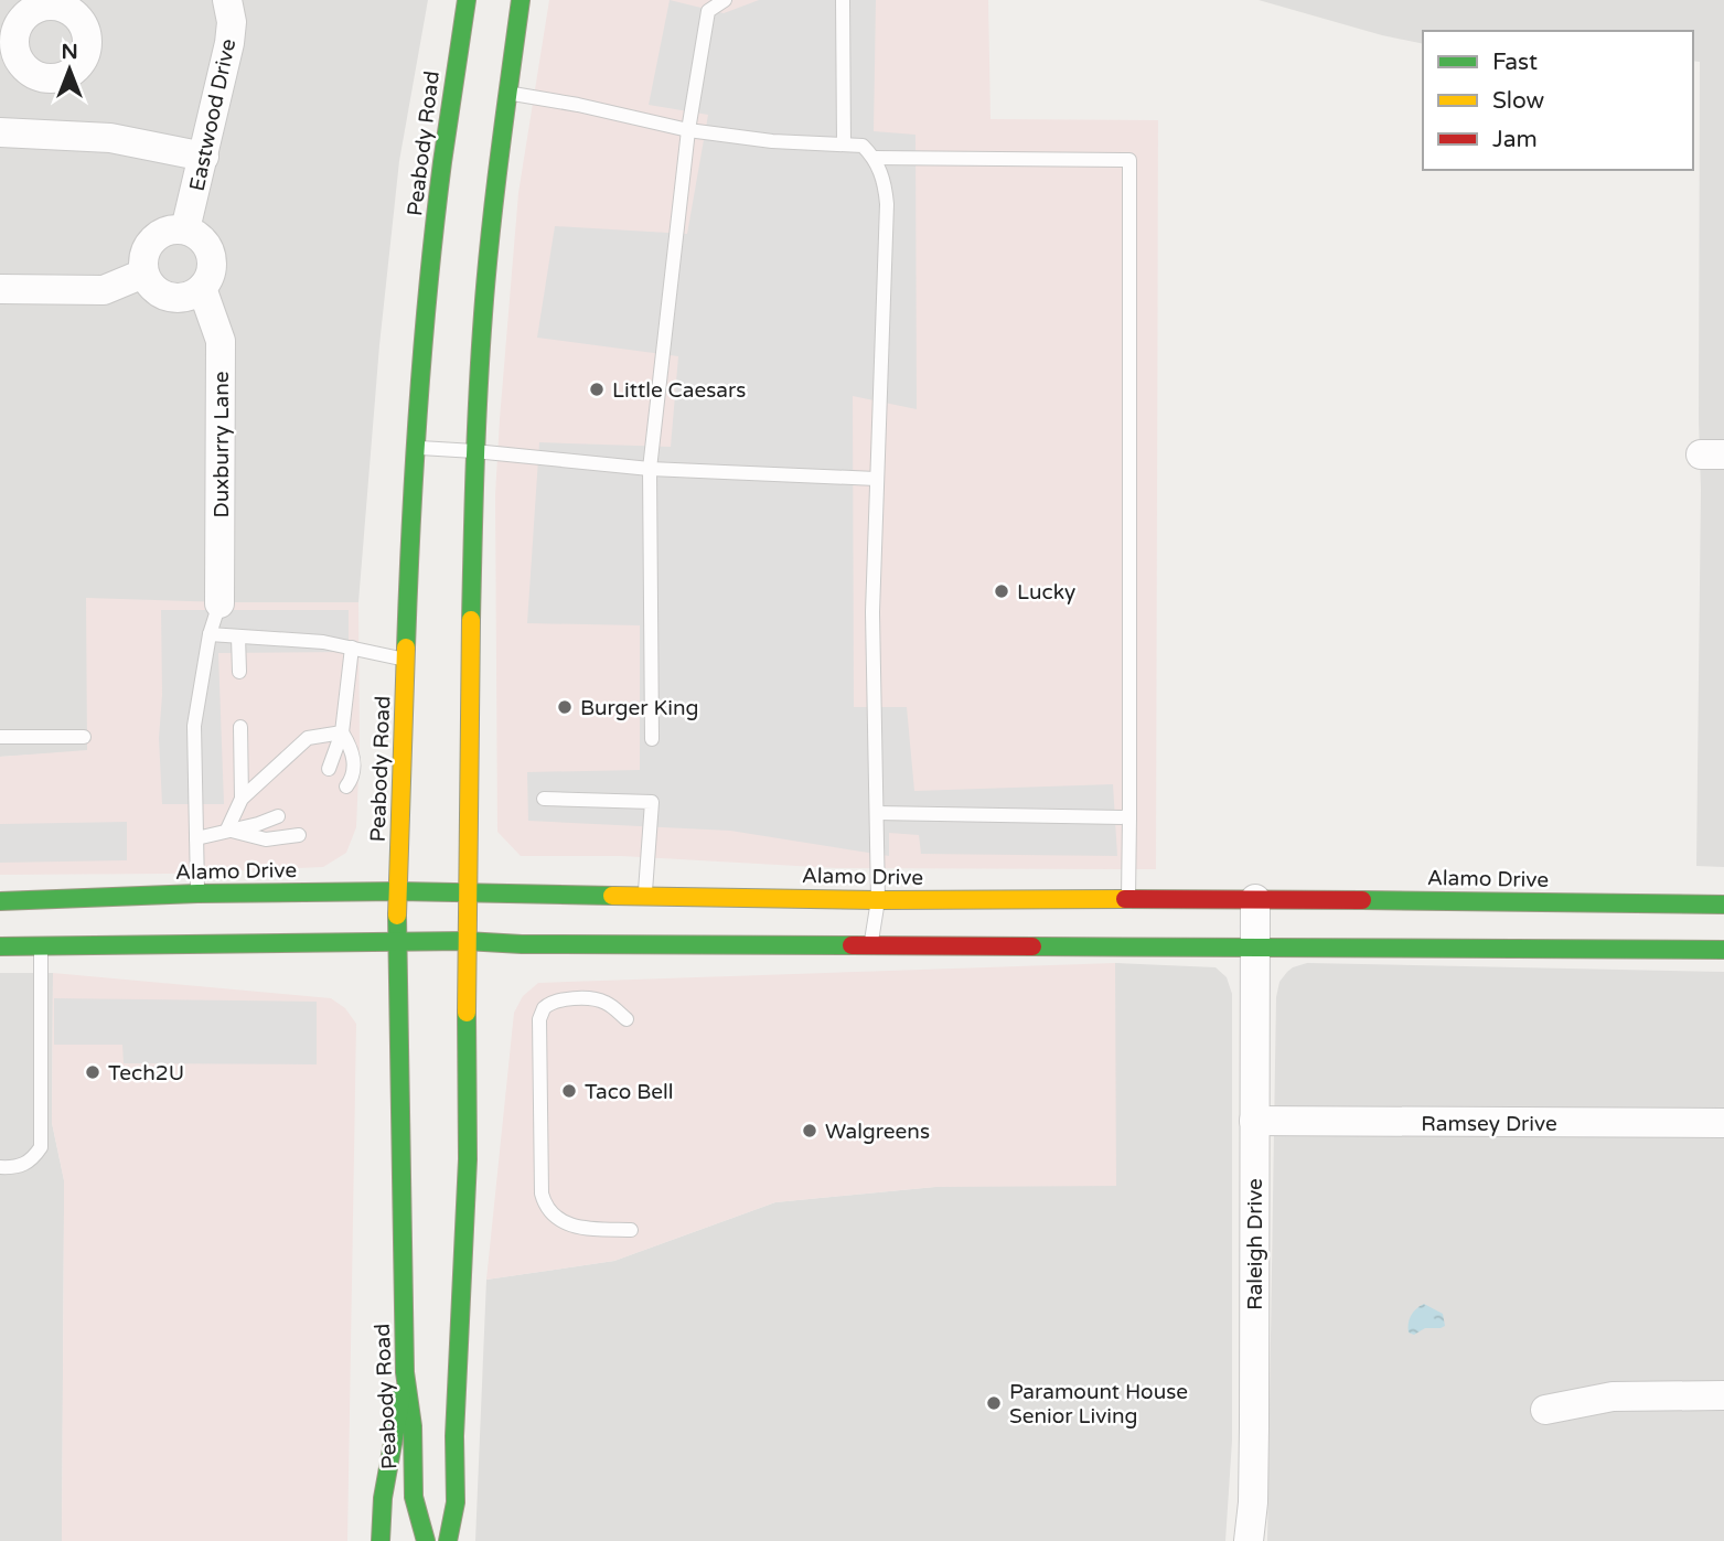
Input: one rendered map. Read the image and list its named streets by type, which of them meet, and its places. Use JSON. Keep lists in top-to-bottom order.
{
  "streets": {
    "main road": ["Peabody Road", "Alamo Drive"],
    "street": [
      "Eastwood Drive",
      "Duxburry Lane",
      "Ramsey Drive",
      "Raleigh Drive"
    ]
  },
  "crossings": [
    ["Eastwood Drive", "Duxburry Lane"],
    ["Peabody Road", "Alamo Drive"],
    ["Alamo Drive", "Raleigh Drive"],
    ["Ramsey Drive", "Raleigh Drive"]
  ],
  "places": [
    "Little Caesars",
    "Lucky",
    "Burger King",
    "Tech2U",
    "Taco Bell",
    "Walgreens",
    "Paramount House Senior Living"
  ],
  "legend": ["Fast", "Slow", "Jam"],
  "north": "top"
}
